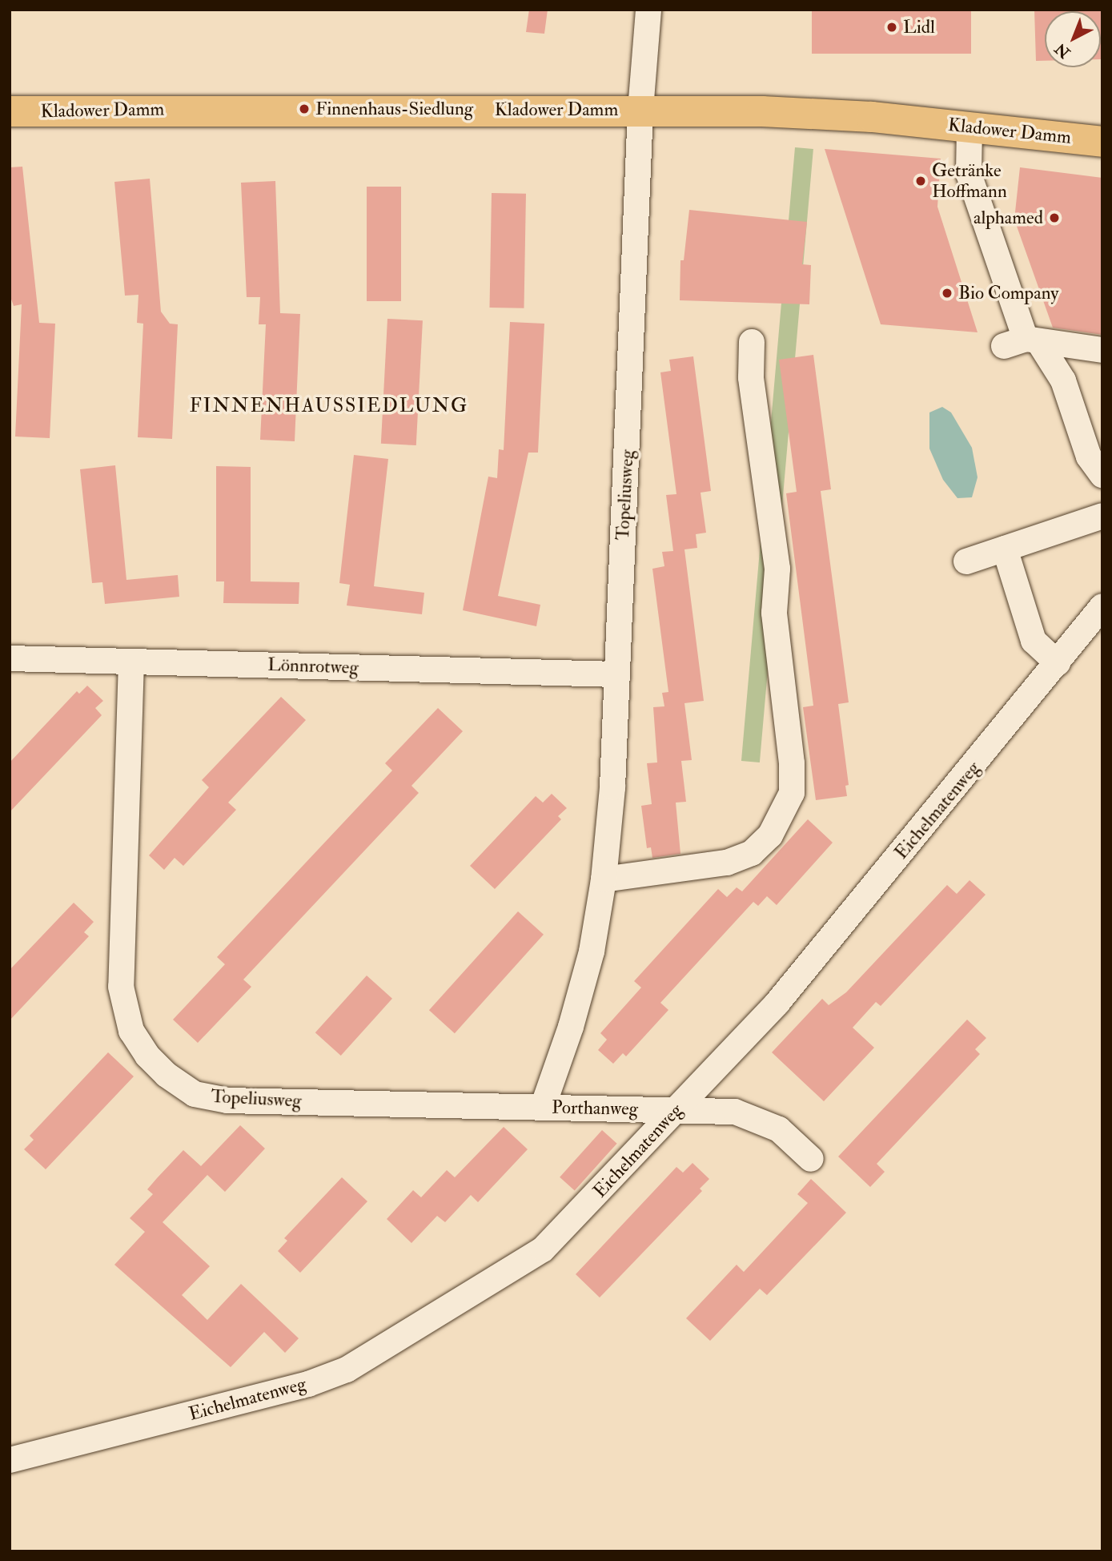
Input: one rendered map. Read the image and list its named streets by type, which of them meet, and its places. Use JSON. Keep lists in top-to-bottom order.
{
  "streets": {
    "main road": ["Kladower Damm"],
    "street": [
      "Topeliusweg",
      "Lönnrotweg",
      "Eichelmatenweg",
      "Porthanweg"
    ]
  },
  "crossings": [
    ["Kladower Damm", "Topeliusweg"],
    ["Topeliusweg", "Lönnrotweg"],
    ["Topeliusweg", "Porthanweg"],
    ["Eichelmatenweg", "Porthanweg"]
  ],
  "districts": ["FINNENHAUSSIEDLUNG"],
  "places": [
    "Lidl",
    "Finnenhaus-Siedlung",
    "Getränke Hoffmann",
    "alphamed",
    "Bio Company"
  ],
  "north": "bottom left"
}
